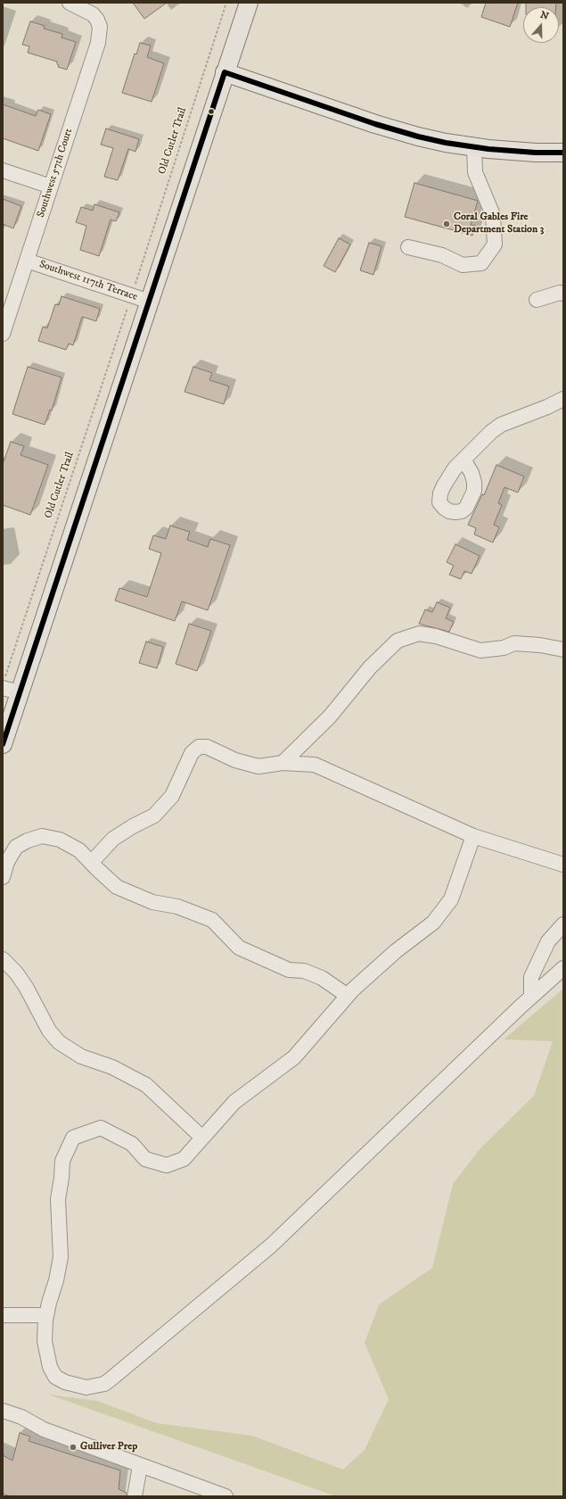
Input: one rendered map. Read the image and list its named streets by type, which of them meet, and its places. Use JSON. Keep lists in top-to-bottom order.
{
  "streets": {
    "street": ["Southwest 57th Court", "Southwest 117th Terrace"],
    "path": ["Old Cutler Trail"]
  },
  "crossings": [
    ["Southwest 57th Court", "Southwest 117th Terrace"]
  ],
  "places": ["Coral Gables Fire Department Station 3", "Gulliver Prep"],
  "north": "top"
}
